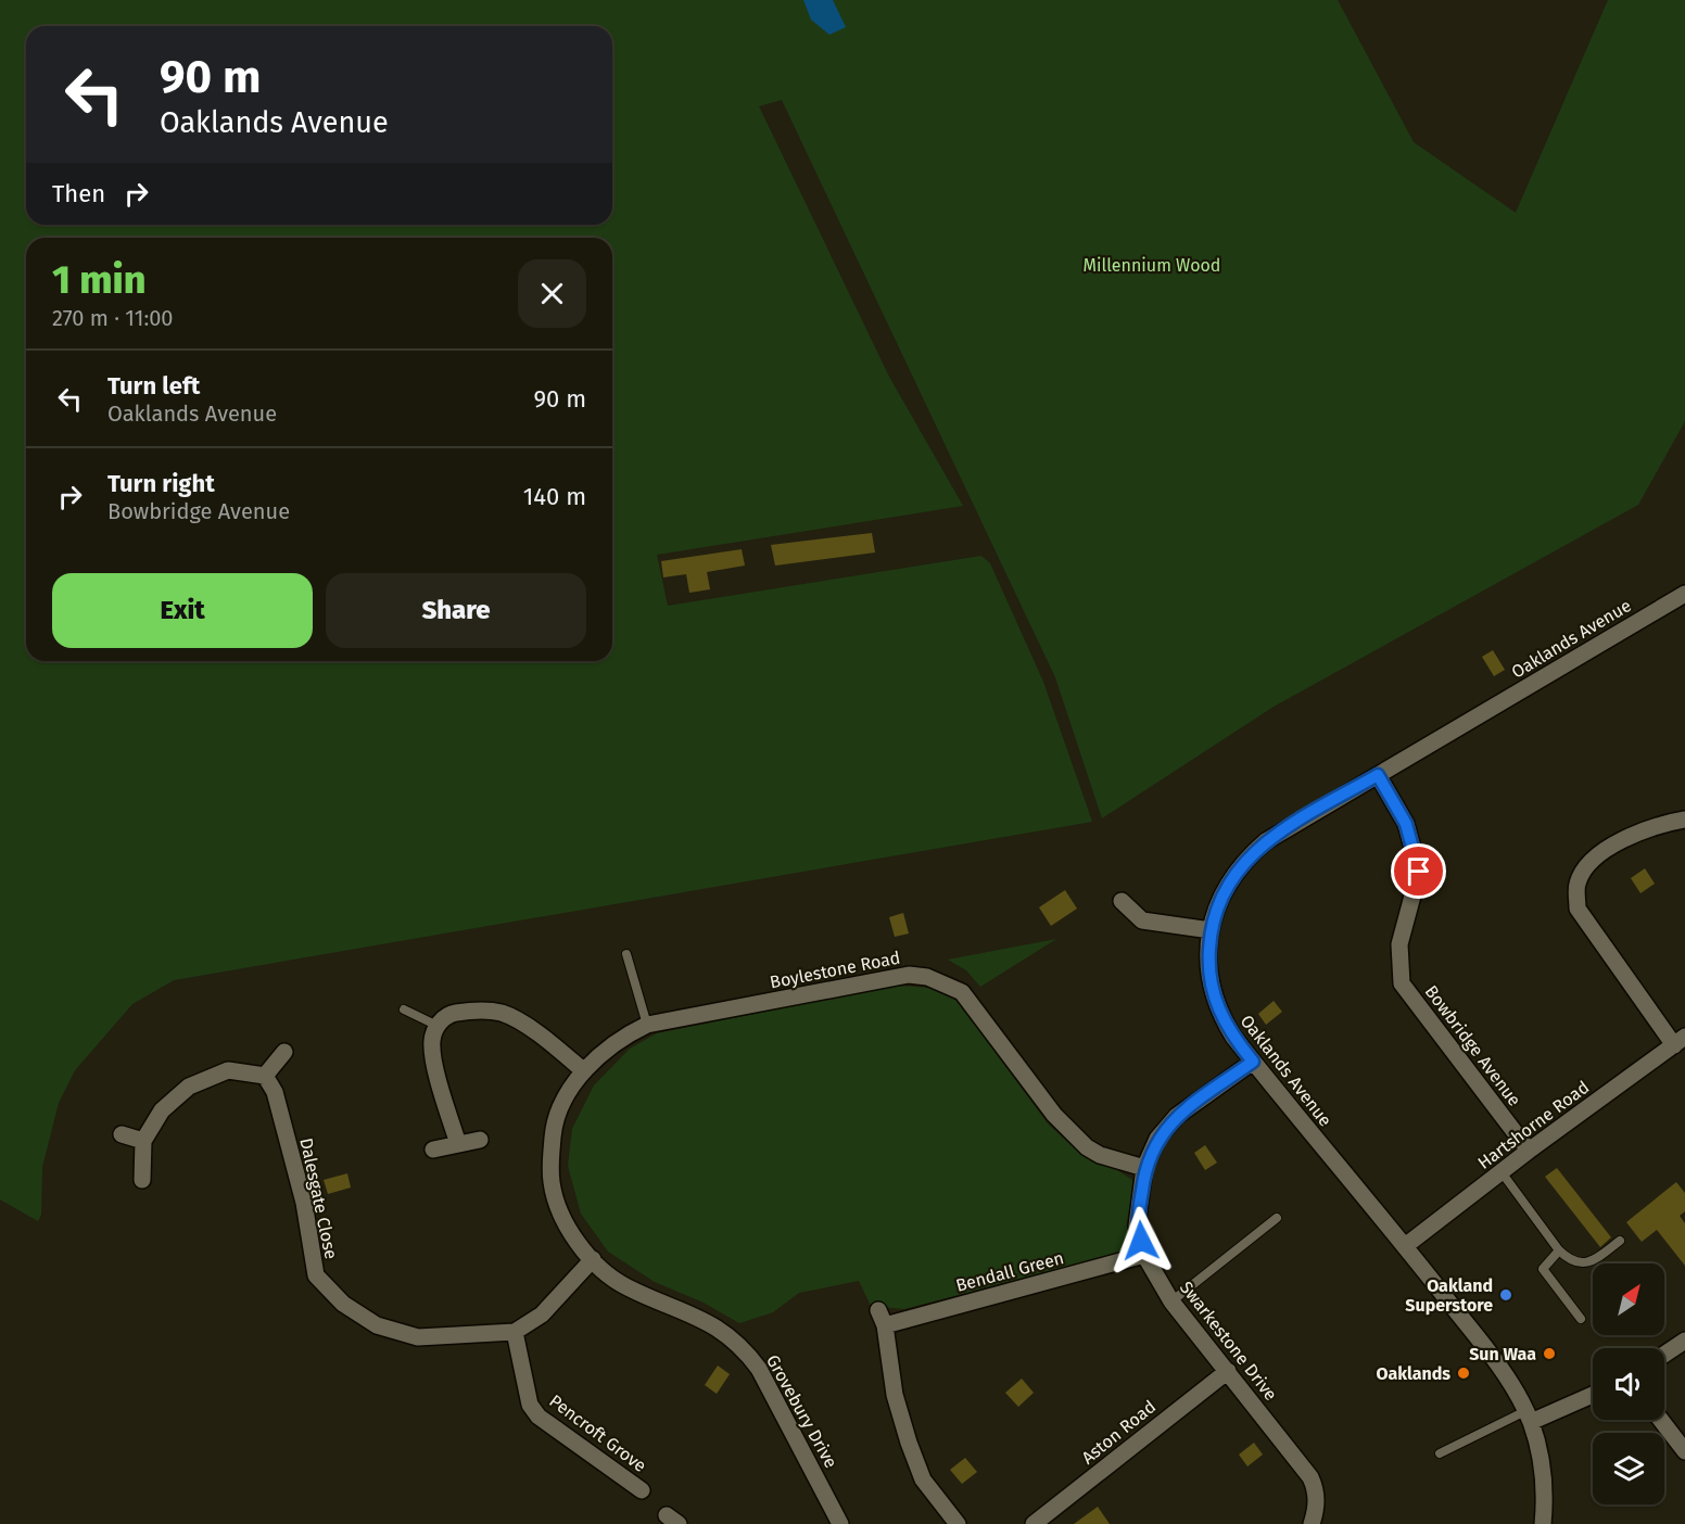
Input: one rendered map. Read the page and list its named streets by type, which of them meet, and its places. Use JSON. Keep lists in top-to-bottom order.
{
  "streets": {
    "street": [
      "Oaklands Avenue",
      "Boylestone Road",
      "Bowbridge Avenue",
      "Hartshorne Road",
      "Dalesgate Close",
      "Bendall Green",
      "Swarkestone Drive",
      "Grovebury Drive",
      "Aston Road",
      "Pencroft Grove"
    ]
  },
  "crossings": [
    ["Oaklands Avenue", "Bowbridge Avenue"],
    ["Oaklands Avenue", "Hartshorne Road"],
    ["Oaklands Avenue", "Swarkestone Drive"],
    ["Boylestone Road", "Swarkestone Drive"],
    ["Boylestone Road", "Grovebury Drive"],
    ["Bowbridge Avenue", "Hartshorne Road"],
    ["Dalesgate Close", "Grovebury Drive"],
    ["Dalesgate Close", "Pencroft Grove"],
    ["Bendall Green", "Swarkestone Drive"],
    ["Swarkestone Drive", "Aston Road"]
  ],
  "parks": ["Millennium Wood"],
  "places": ["Oakland Superstore", "Sun Waa", "Oaklands"],
  "north": "top right",
  "page": {
    "turn": ["90 m", "Oaklands Avenue"],
    "then": "Then",
    "heading": ["1 min", "270 m · 11:00"],
    "list": [
      {
        "name": "Turn left",
        "note": "Oaklands Avenue",
        "value": "90 m"
      },
      {
        "name": "Turn right",
        "note": "Bowbridge Avenue",
        "value": "140 m"
      }
    ],
    "buttons": ["Exit", "Share"]
  }
}
